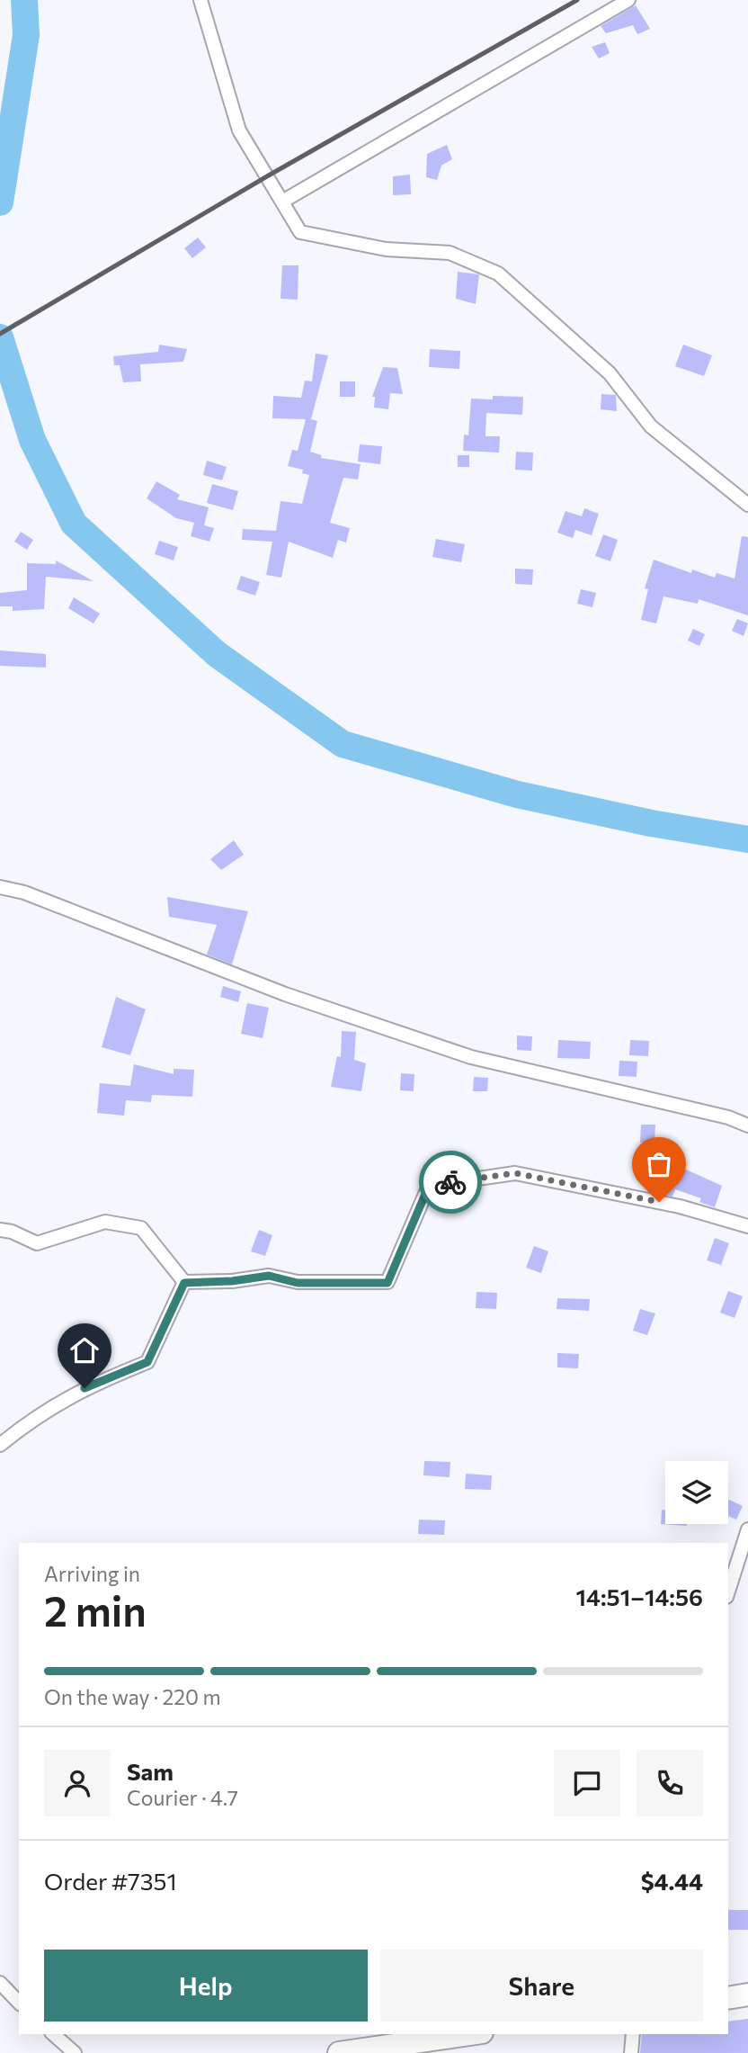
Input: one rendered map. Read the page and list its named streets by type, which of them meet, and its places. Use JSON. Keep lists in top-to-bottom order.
{
  "page": {
    "heading": ["2 min", "Arriving in", "14:51–14:56"],
    "panel": [
      "Sam",
      "Courier · 4.7",
      "Order #7351",
      "$4.44"
    ],
    "bar": "On the way · 220 m",
    "buttons": ["Help", "Share"]
  }
}
